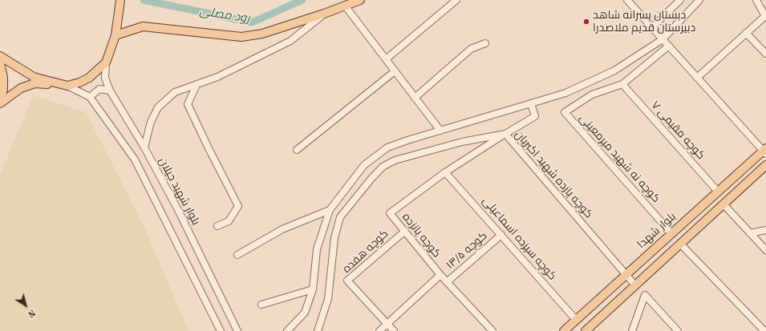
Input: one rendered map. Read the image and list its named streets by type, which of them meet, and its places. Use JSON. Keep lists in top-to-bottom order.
{
  "streets": {
    "main road": ["بلوار شهدا"],
    "street": [
      "کوچه مقیمی ۷",
      "کوچه نه شهید میرمعینی",
      "کوچه یازده شهید اکبریان",
      "بلوار شهید جیلان",
      "کوچه پانزده",
      "کوچه سیزده اسماعیلی",
      "کوچه ۱۳/۵",
      "کوچه هفده"
    ]
  },
  "crossings": [
    ["کوچه مقیمی ۷", "کوچه نه شهید میرمعینی"],
    ["کوچه مقیمی ۷", "بلوار شهدا"],
    ["کوچه نه شهید میرمعینی", "بلوار شهدا"],
    ["کوچه یازده شهید اکبریان", "بلوار شهدا"],
    ["کوچه یازده شهید اکبریان", "کوچه پانزده"],
    ["بلوار شهدا", "کوچه سیزده اسماعیلی"],
    ["کوچه پانزده", "کوچه سیزده اسماعیلی"],
    ["کوچه پانزده", "کوچه ۱۳/۵"],
    ["کوچه پانزده", "کوچه هفده"],
    ["کوچه سیزده اسماعیلی", "کوچه ۱۳/۵"]
  ],
  "water": ["رود مصلی"],
  "places": ["دبستان پسرانه شاهد دبیرستان قدیم ملاصدرا"],
  "north": "bottom right"
}
